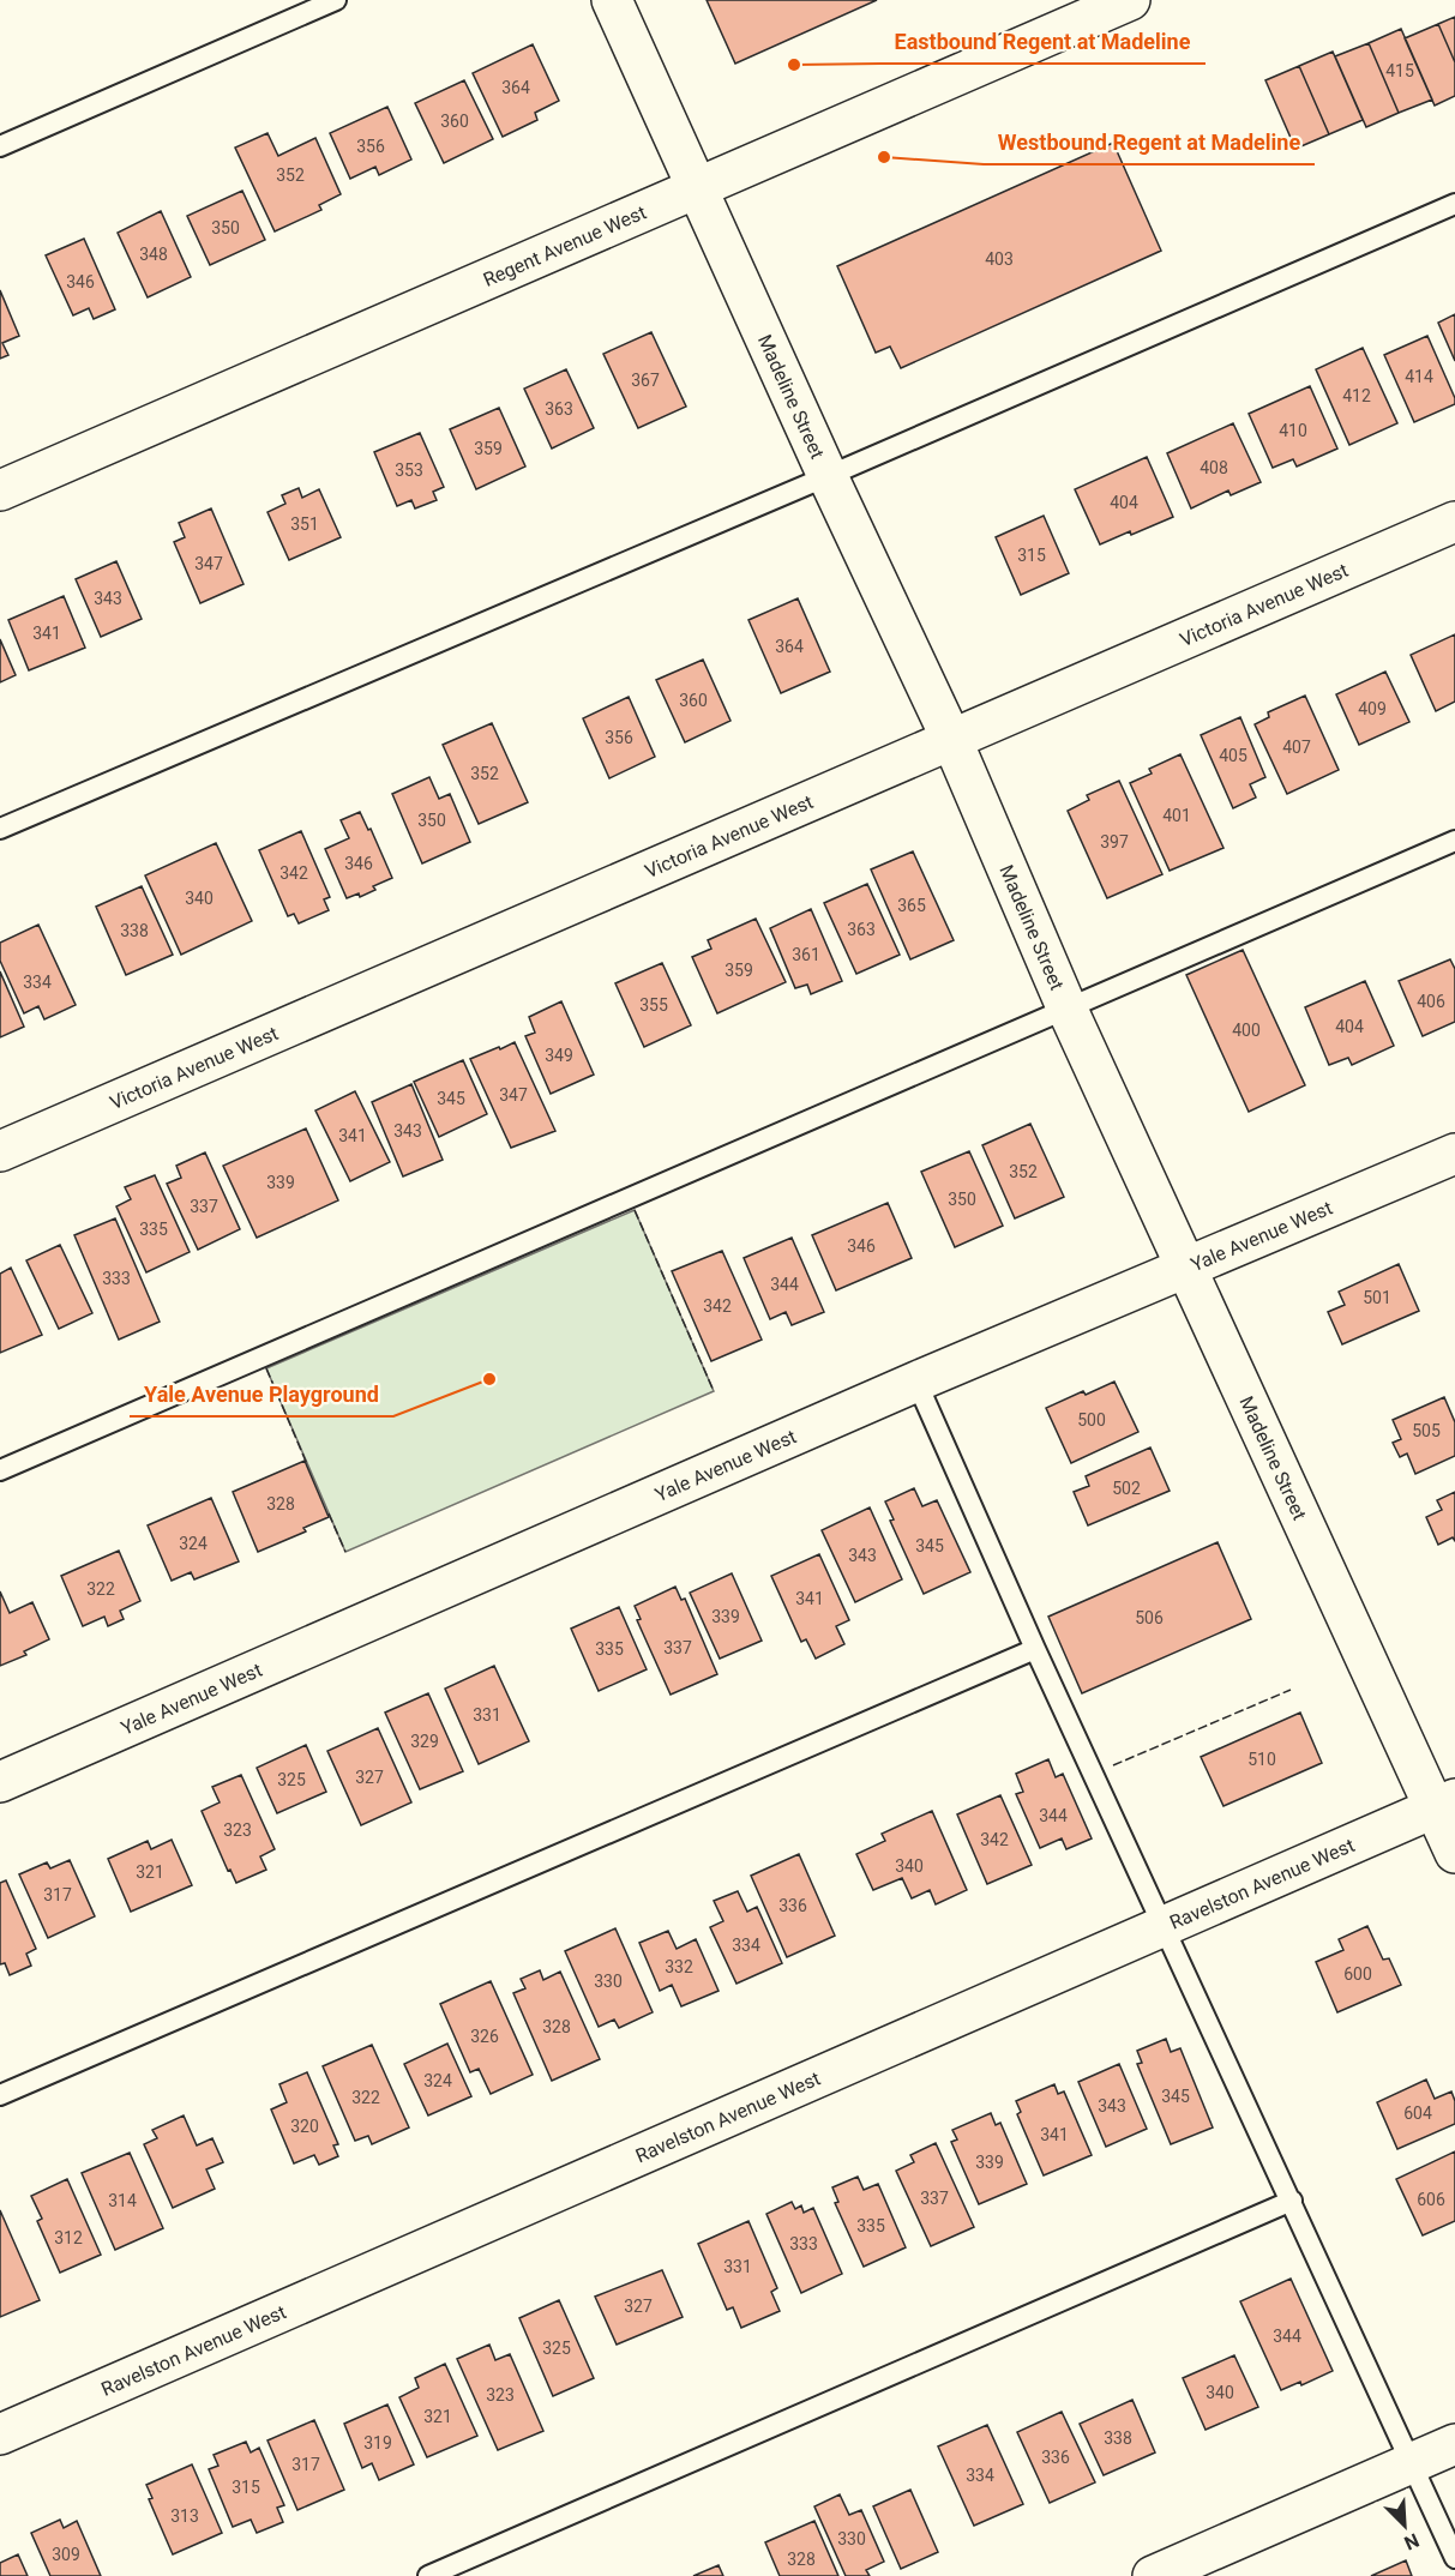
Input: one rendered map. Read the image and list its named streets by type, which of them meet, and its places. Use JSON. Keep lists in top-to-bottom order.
{
  "streets": {
    "street": [
      "Regent Avenue West",
      "Madeline Street",
      "Victoria Avenue West",
      "Yale Avenue West",
      "Ravelston Avenue West"
    ]
  },
  "crossings": [
    ["Regent Avenue West", "Madeline Street"],
    ["Madeline Street", "Victoria Avenue West"],
    ["Madeline Street", "Yale Avenue West"],
    ["Madeline Street", "Ravelston Avenue West"]
  ],
  "places": ["Eastbound Regent at Madeline", "Westbound Regent at Madeline", "Yale Avenue Playground"],
  "house_numbers": [
    "415",
    "364",
    "360",
    "356",
    "352",
    "350",
    "348",
    "403",
    "346",
    "414",
    "367",
    "412",
    "363",
    "410",
    "359",
    "408",
    "353",
    "404",
    "351",
    "315",
    "347",
    "343",
    "341",
    "364",
    "360",
    "409",
    "356",
    "407",
    "405",
    "352",
    "401",
    "350",
    "397",
    "346",
    "342",
    "340",
    "365",
    "363",
    "338",
    "361",
    "359",
    "334",
    "406",
    "355",
    "404",
    "400",
    "349",
    "347",
    "345",
    "343",
    "341",
    "352",
    "339",
    "350",
    "337",
    "335",
    "346",
    "333",
    "344",
    "501",
    "342",
    "500",
    "505",
    "502",
    "328",
    "324",
    "345",
    "343",
    "322",
    "341",
    "339",
    "506",
    "337",
    "335",
    "331",
    "329",
    "510",
    "327",
    "325",
    "344",
    "323",
    "342",
    "340",
    "321",
    "317",
    "336",
    "334",
    "332",
    "600",
    "330",
    "328",
    "326",
    "324",
    "345",
    "322",
    "343",
    "604",
    "320",
    "341",
    "339",
    "337",
    "606",
    "314",
    "335",
    "312",
    "333",
    "331",
    "327",
    "344",
    "325",
    "340",
    "323",
    "321",
    "338",
    "319",
    "336",
    "317",
    "334",
    "315",
    "313",
    "330",
    "309",
    "328"
  ],
  "north": "bottom right"
}
